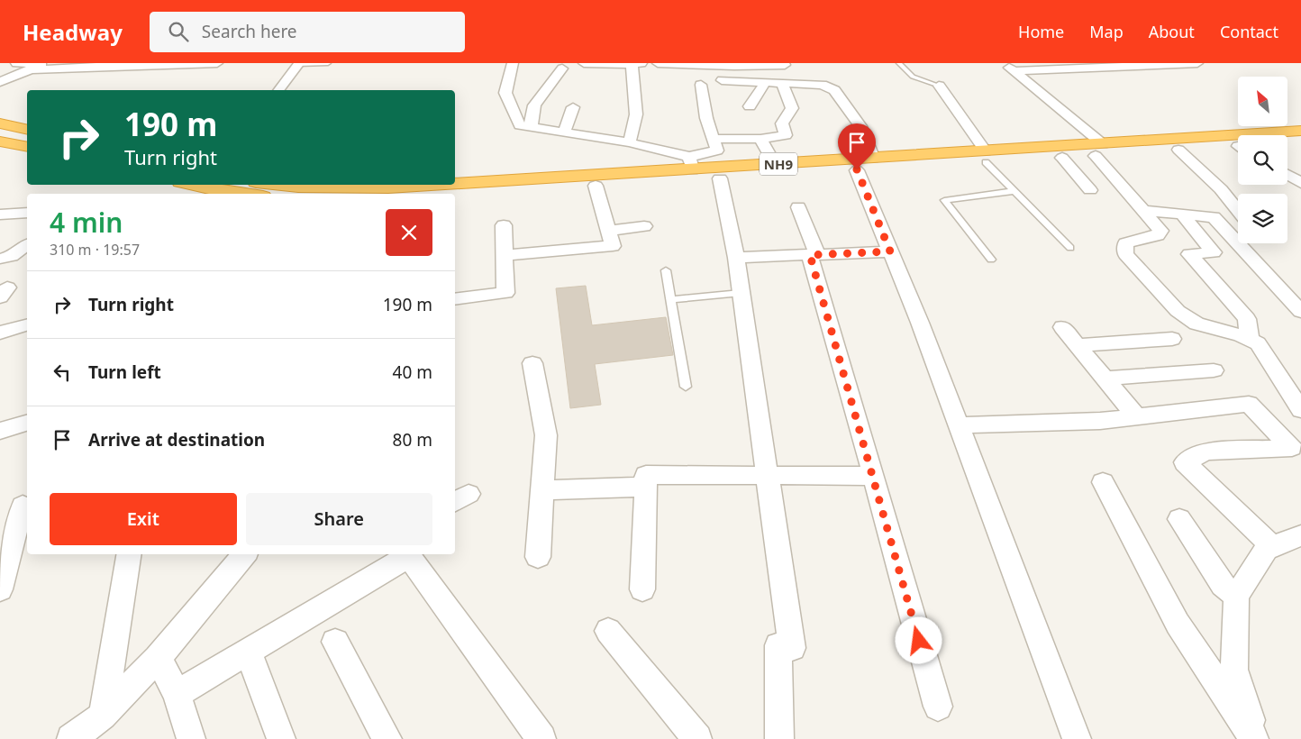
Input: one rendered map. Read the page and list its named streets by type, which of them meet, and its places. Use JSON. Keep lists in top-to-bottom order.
{
  "streets": {
    "highway": ["NH9"]
  },
  "north": "top left",
  "page": {
    "header": "Headway",
    "search": "Search here",
    "nav": [
      "Home",
      "Map",
      "About",
      "Contact"
    ],
    "turn": ["190 m", "Turn right"],
    "heading": ["4 min", "310 m · 19:57"],
    "list": [
      {
        "name": "Turn right",
        "value": "190 m"
      },
      {
        "name": "Turn left",
        "value": "40 m"
      },
      {
        "name": "Arrive at destination",
        "value": "80 m"
      }
    ],
    "buttons": ["Exit", "Share"]
  }
}
